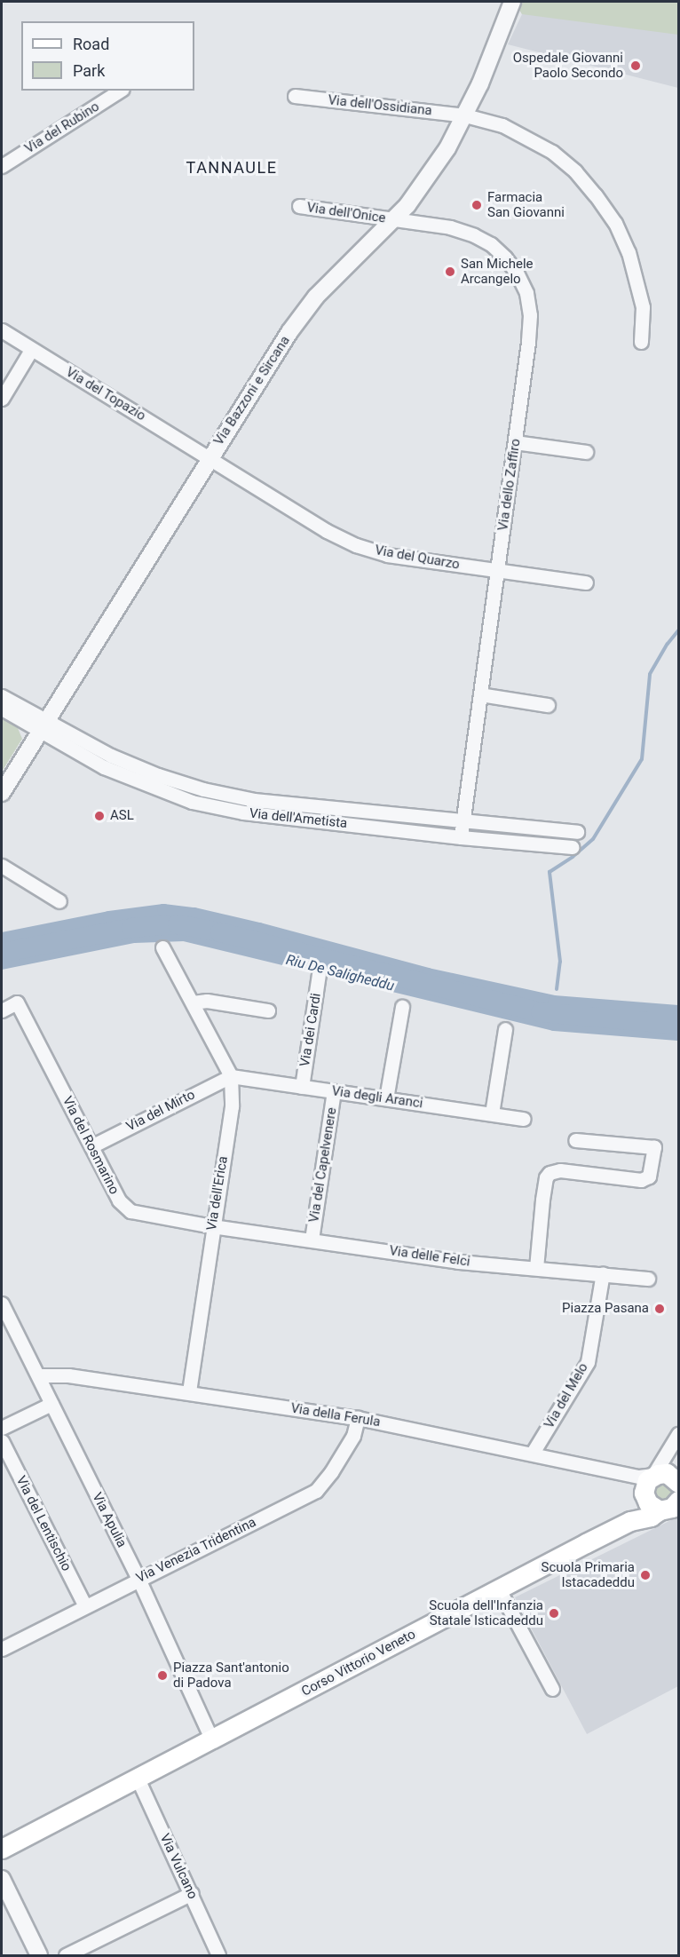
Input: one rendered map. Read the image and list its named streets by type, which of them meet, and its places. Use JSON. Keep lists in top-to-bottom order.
{
  "streets": {
    "main road": ["Corso Vittorio Veneto"],
    "street": [
      "Via dell'Ossidiana",
      "Via del Rubino",
      "Via dell'Onice",
      "Via Bazzoni e Sircana",
      "Via del Topazio",
      "Via dello Zaffiro",
      "Via del Quarzo",
      "Via dell'Ametista",
      "Via dei Cardi",
      "Via degli Aranci",
      "Via del Mirto",
      "Via del Rosmarino",
      "Via del Capelvenere",
      "Via dell'Erica",
      "Via delle Felci",
      "Via del Melo",
      "Via della Ferula",
      "Via Apulia",
      "Via del Lentischio",
      "Via Venezia Tridentina",
      "Via Vulcano"
    ]
  },
  "crossings": [
    ["Via dell'Ossidiana", "Via Bazzoni e Sircana"],
    ["Via dell'Onice", "Via Bazzoni e Sircana"],
    ["Via dell'Onice", "Via dello Zaffiro"],
    ["Via Bazzoni e Sircana", "Via del Topazio"],
    ["Via Bazzoni e Sircana", "Via dello Zaffiro"],
    ["Via Bazzoni e Sircana", "Via del Quarzo"],
    ["Via Bazzoni e Sircana", "Via dell'Ametista"],
    ["Via del Topazio", "Via del Quarzo"],
    ["Via dello Zaffiro", "Via del Quarzo"],
    ["Via dello Zaffiro", "Via dell'Ametista"],
    ["Via dei Cardi", "Via degli Aranci"],
    ["Via degli Aranci", "Via del Mirto"],
    ["Via degli Aranci", "Via del Capelvenere"],
    ["Via degli Aranci", "Via dell'Erica"],
    ["Via del Mirto", "Via del Rosmarino"],
    ["Via del Mirto", "Via dell'Erica"],
    ["Via del Rosmarino", "Via dell'Erica"],
    ["Via del Rosmarino", "Via delle Felci"],
    ["Via del Capelvenere", "Via delle Felci"],
    ["Via dell'Erica", "Via delle Felci"],
    ["Via dell'Erica", "Via della Ferula"],
    ["Via delle Felci", "Via del Melo"],
    ["Via del Melo", "Via della Ferula"],
    ["Via della Ferula", "Via Apulia"],
    ["Via della Ferula", "Via Venezia Tridentina"],
    ["Via della Ferula", "Corso Vittorio Veneto"],
    ["Via Apulia", "Via Venezia Tridentina"],
    ["Via Apulia", "Corso Vittorio Veneto"],
    ["Via del Lentischio", "Via Venezia Tridentina"],
    ["Corso Vittorio Veneto", "Via Vulcano"]
  ],
  "districts": ["TANNAULE"],
  "water": ["Riu De Saligheddu"],
  "places": [
    "Ospedale Giovanni Paolo Secondo",
    "Farmacia San Giovanni",
    "San Michele Arcangelo",
    "ASL",
    "Piazza Pasana",
    "Scuola Primaria Istacadeddu",
    "Scuola dell'Infanzia Statale Isticadeddu",
    "Piazza Sant'antonio di Padova"
  ],
  "legend": ["Road", "Park"]
}
